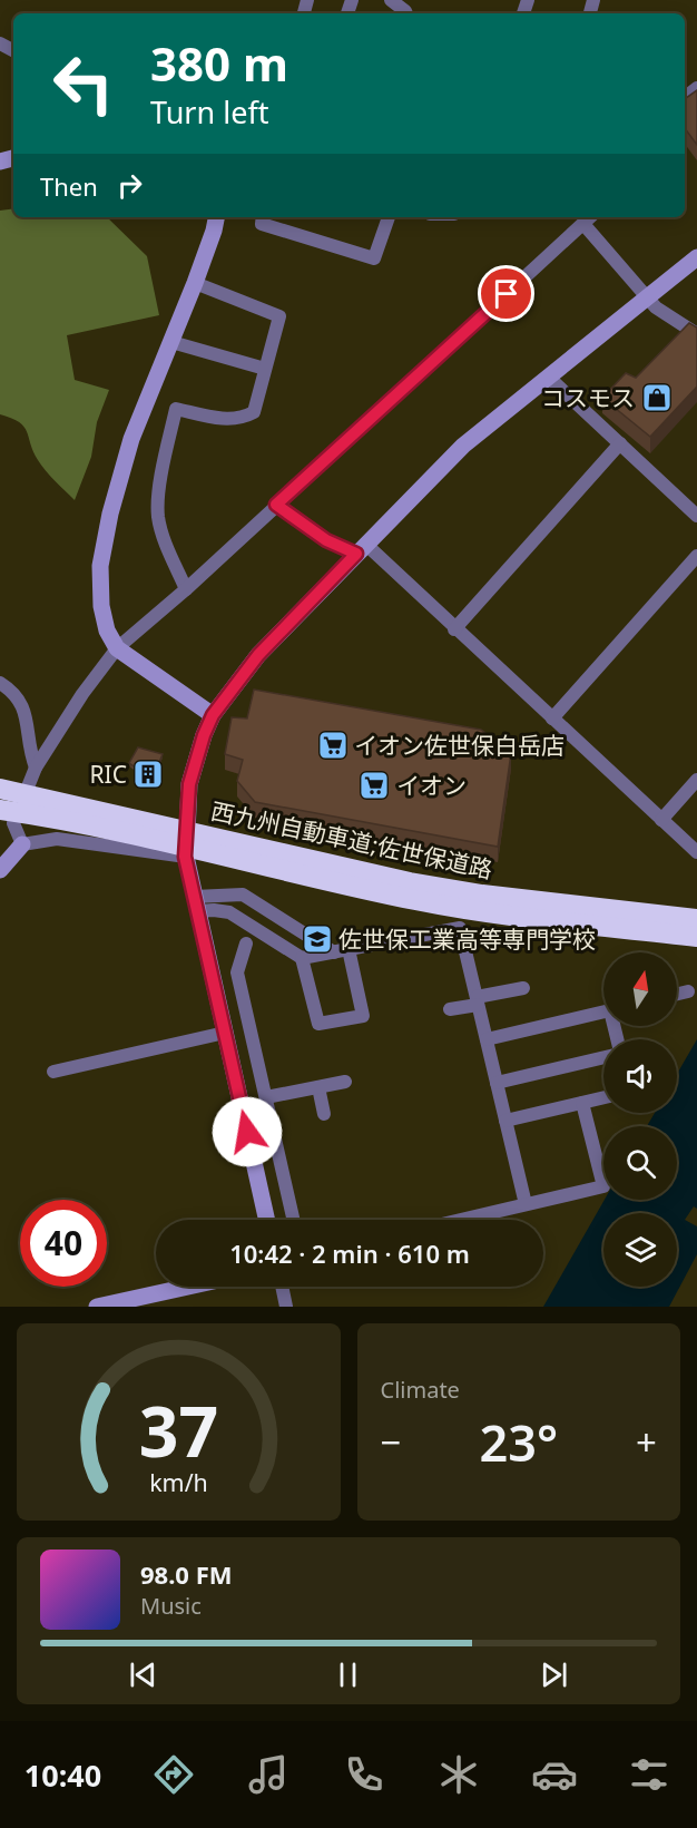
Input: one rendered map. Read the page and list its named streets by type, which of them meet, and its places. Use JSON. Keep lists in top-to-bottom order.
{
  "streets": {
    "highway": ["西九州自動車道;佐世保道路"]
  },
  "places": {
    "shop": ["コスモス"],
    "supermarket": ["イオン佐世保白岳店", "イオン"],
    "building": ["RIC"],
    "school or university": ["佐世保工業高等専門学校"]
  },
  "north": "top",
  "page": {
    "turn": ["380 m", "Turn left"],
    "then": "Then",
    "limit": "40",
    "trip": "10:42 · 2 min · 610 m",
    "tile": "Climate",
    "heat": ["−", "23°", "+"],
    "song": ["98.0 FM", "Music"],
    "tabs": "10:40",
    "gauge": ["37", "km/h"]
  }
}
